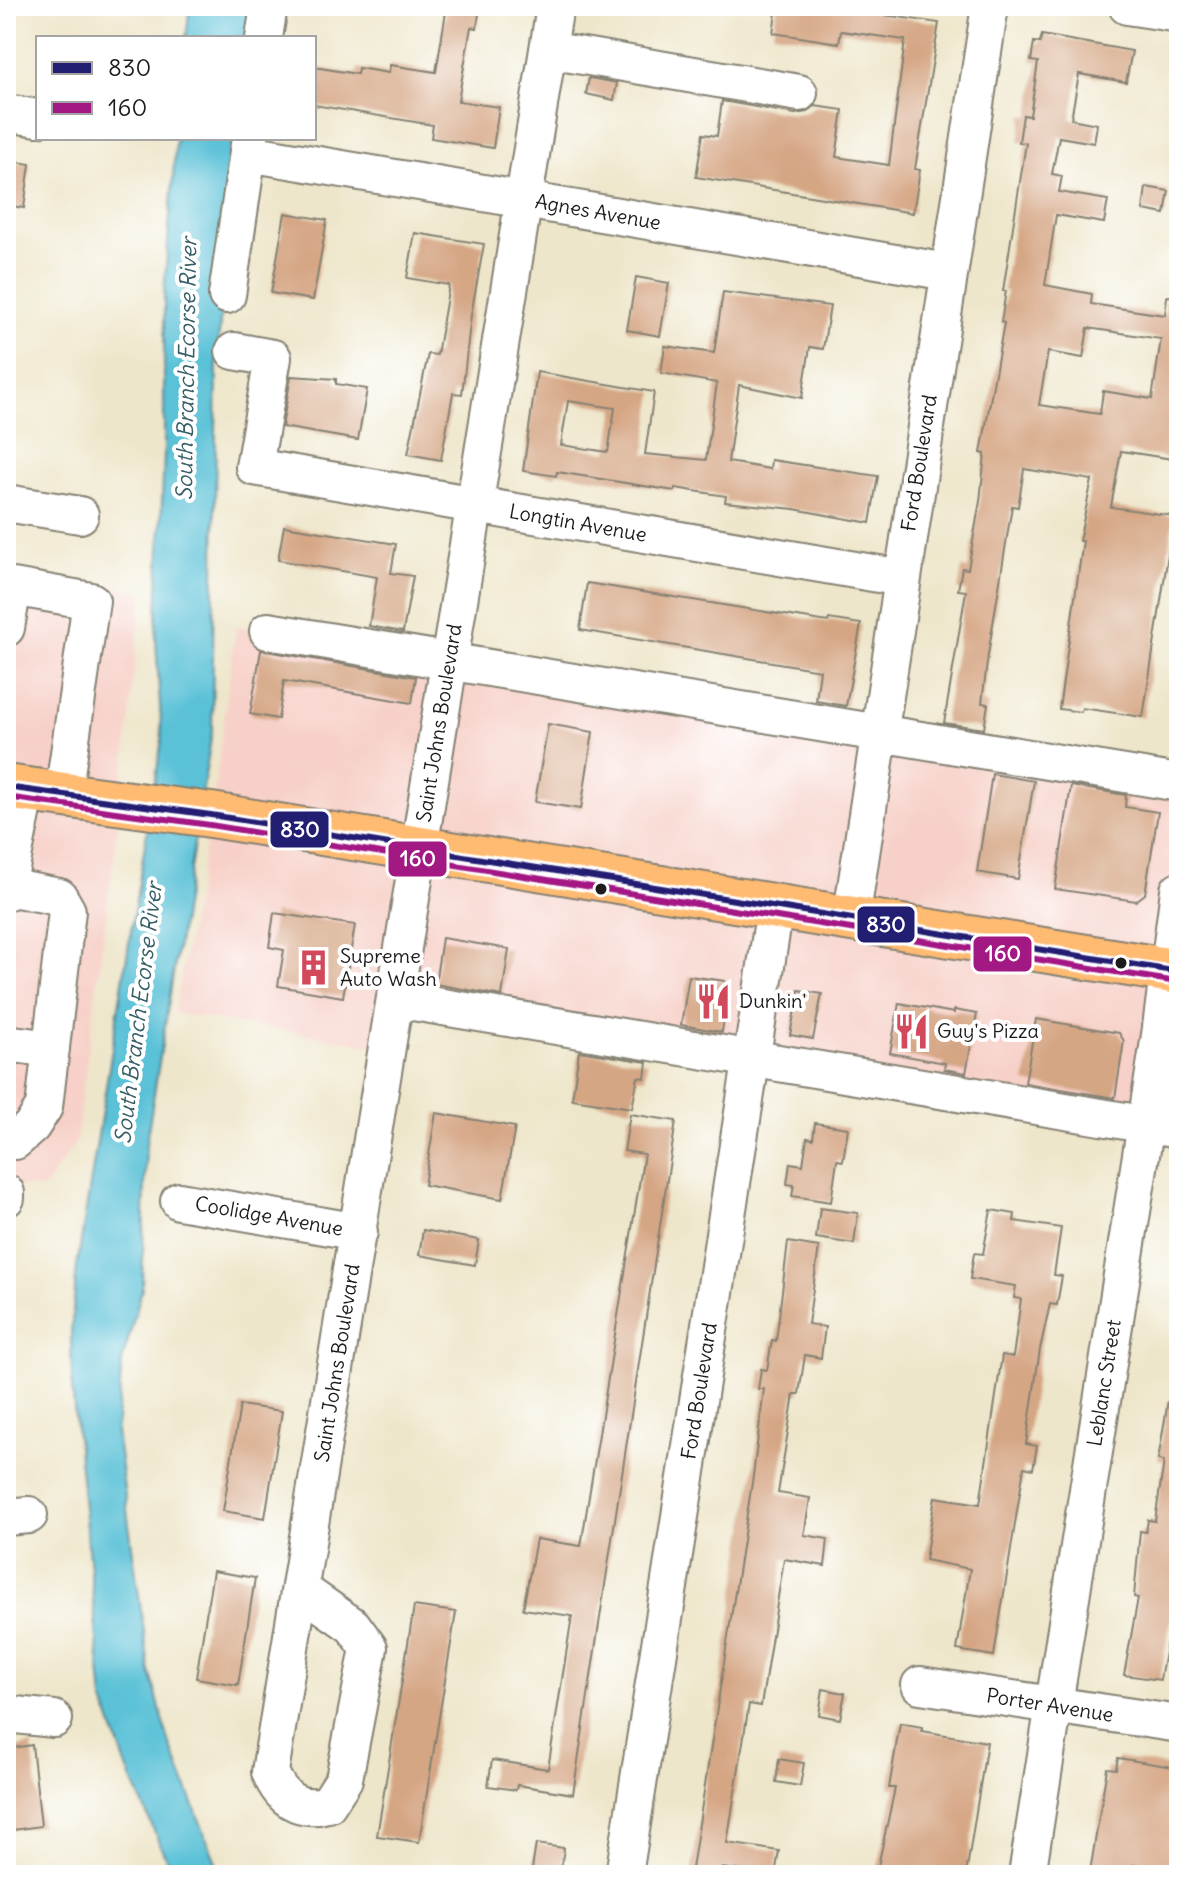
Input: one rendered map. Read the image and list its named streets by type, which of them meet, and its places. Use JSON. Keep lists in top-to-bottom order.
{
  "streets": {
    "street": [
      "Agnes Avenue",
      "Ford Boulevard",
      "Longtin Avenue",
      "Saint Johns Boulevard",
      "Coolidge Avenue",
      "Leblanc Street",
      "Porter Avenue"
    ]
  },
  "crossings": [
    ["Agnes Avenue", "Ford Boulevard"],
    ["Agnes Avenue", "Saint Johns Boulevard"],
    ["Ford Boulevard", "Longtin Avenue"],
    ["Longtin Avenue", "Saint Johns Boulevard"],
    ["Saint Johns Boulevard", "Coolidge Avenue"],
    ["Leblanc Street", "Porter Avenue"]
  ],
  "water": ["South Branch Ecorse River"],
  "places": {
    "building": ["Supreme Auto Wash"],
    "restaurant": ["Dunkin'", "Guy's Pizza"]
  },
  "lines": ["transit line 830", "transit line 160"],
  "legend": ["830", "160"]
}
